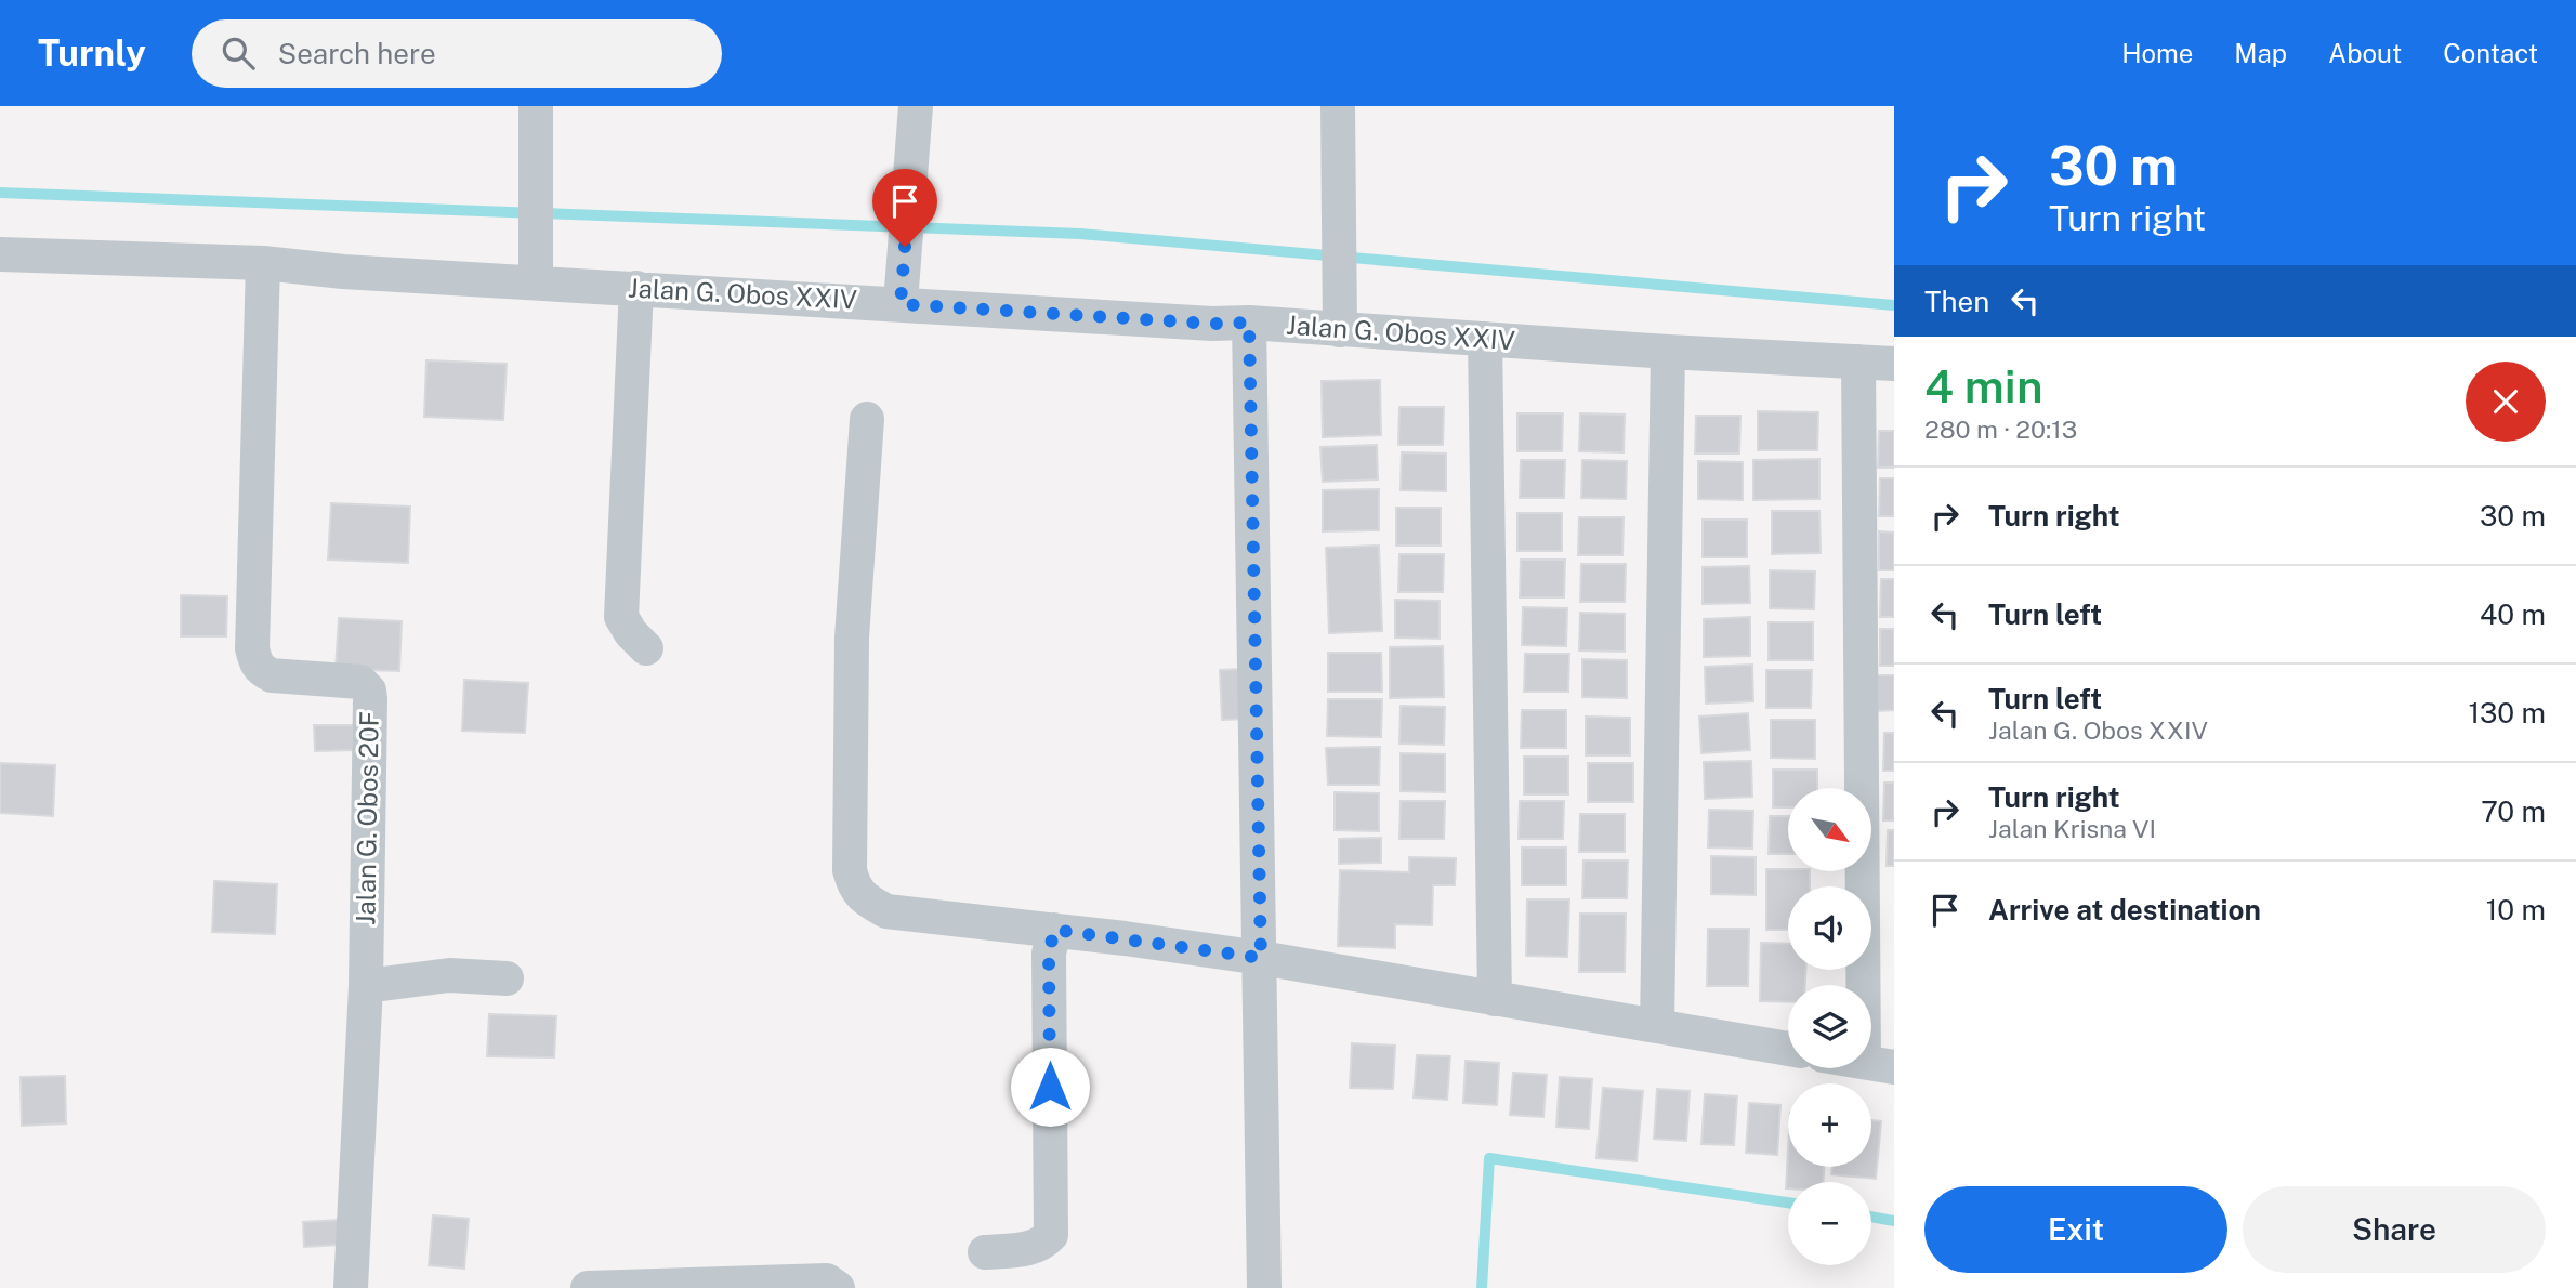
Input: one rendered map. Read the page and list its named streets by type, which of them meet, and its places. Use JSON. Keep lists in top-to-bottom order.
{
  "streets": {
    "street": ["Jalan G. Obos XXIV", "Jalan G. Obos 20F"]
  },
  "crossings": [
    ["Jalan G. Obos XXIV", "Jalan G. Obos 20F"]
  ],
  "north": "bottom right",
  "page": {
    "header": "Turnly",
    "search": "Search here",
    "nav": [
      "Home",
      "Map",
      "About",
      "Contact"
    ],
    "turn": ["30 m", "Turn right"],
    "then": "Then",
    "heading": ["4 min", "280 m · 20:13"],
    "list": [
      {
        "name": "Turn right",
        "value": "30 m"
      },
      {
        "name": "Turn left",
        "value": "40 m"
      },
      {
        "name": "Turn left",
        "note": "Jalan G. Obos XXIV",
        "value": "130 m"
      },
      {
        "name": "Turn right",
        "note": "Jalan Krisna VI",
        "value": "70 m"
      },
      {
        "name": "Arrive at destination",
        "value": "10 m"
      }
    ],
    "map_buttons": ["+", "−"],
    "buttons": ["Exit", "Share"]
  }
}
